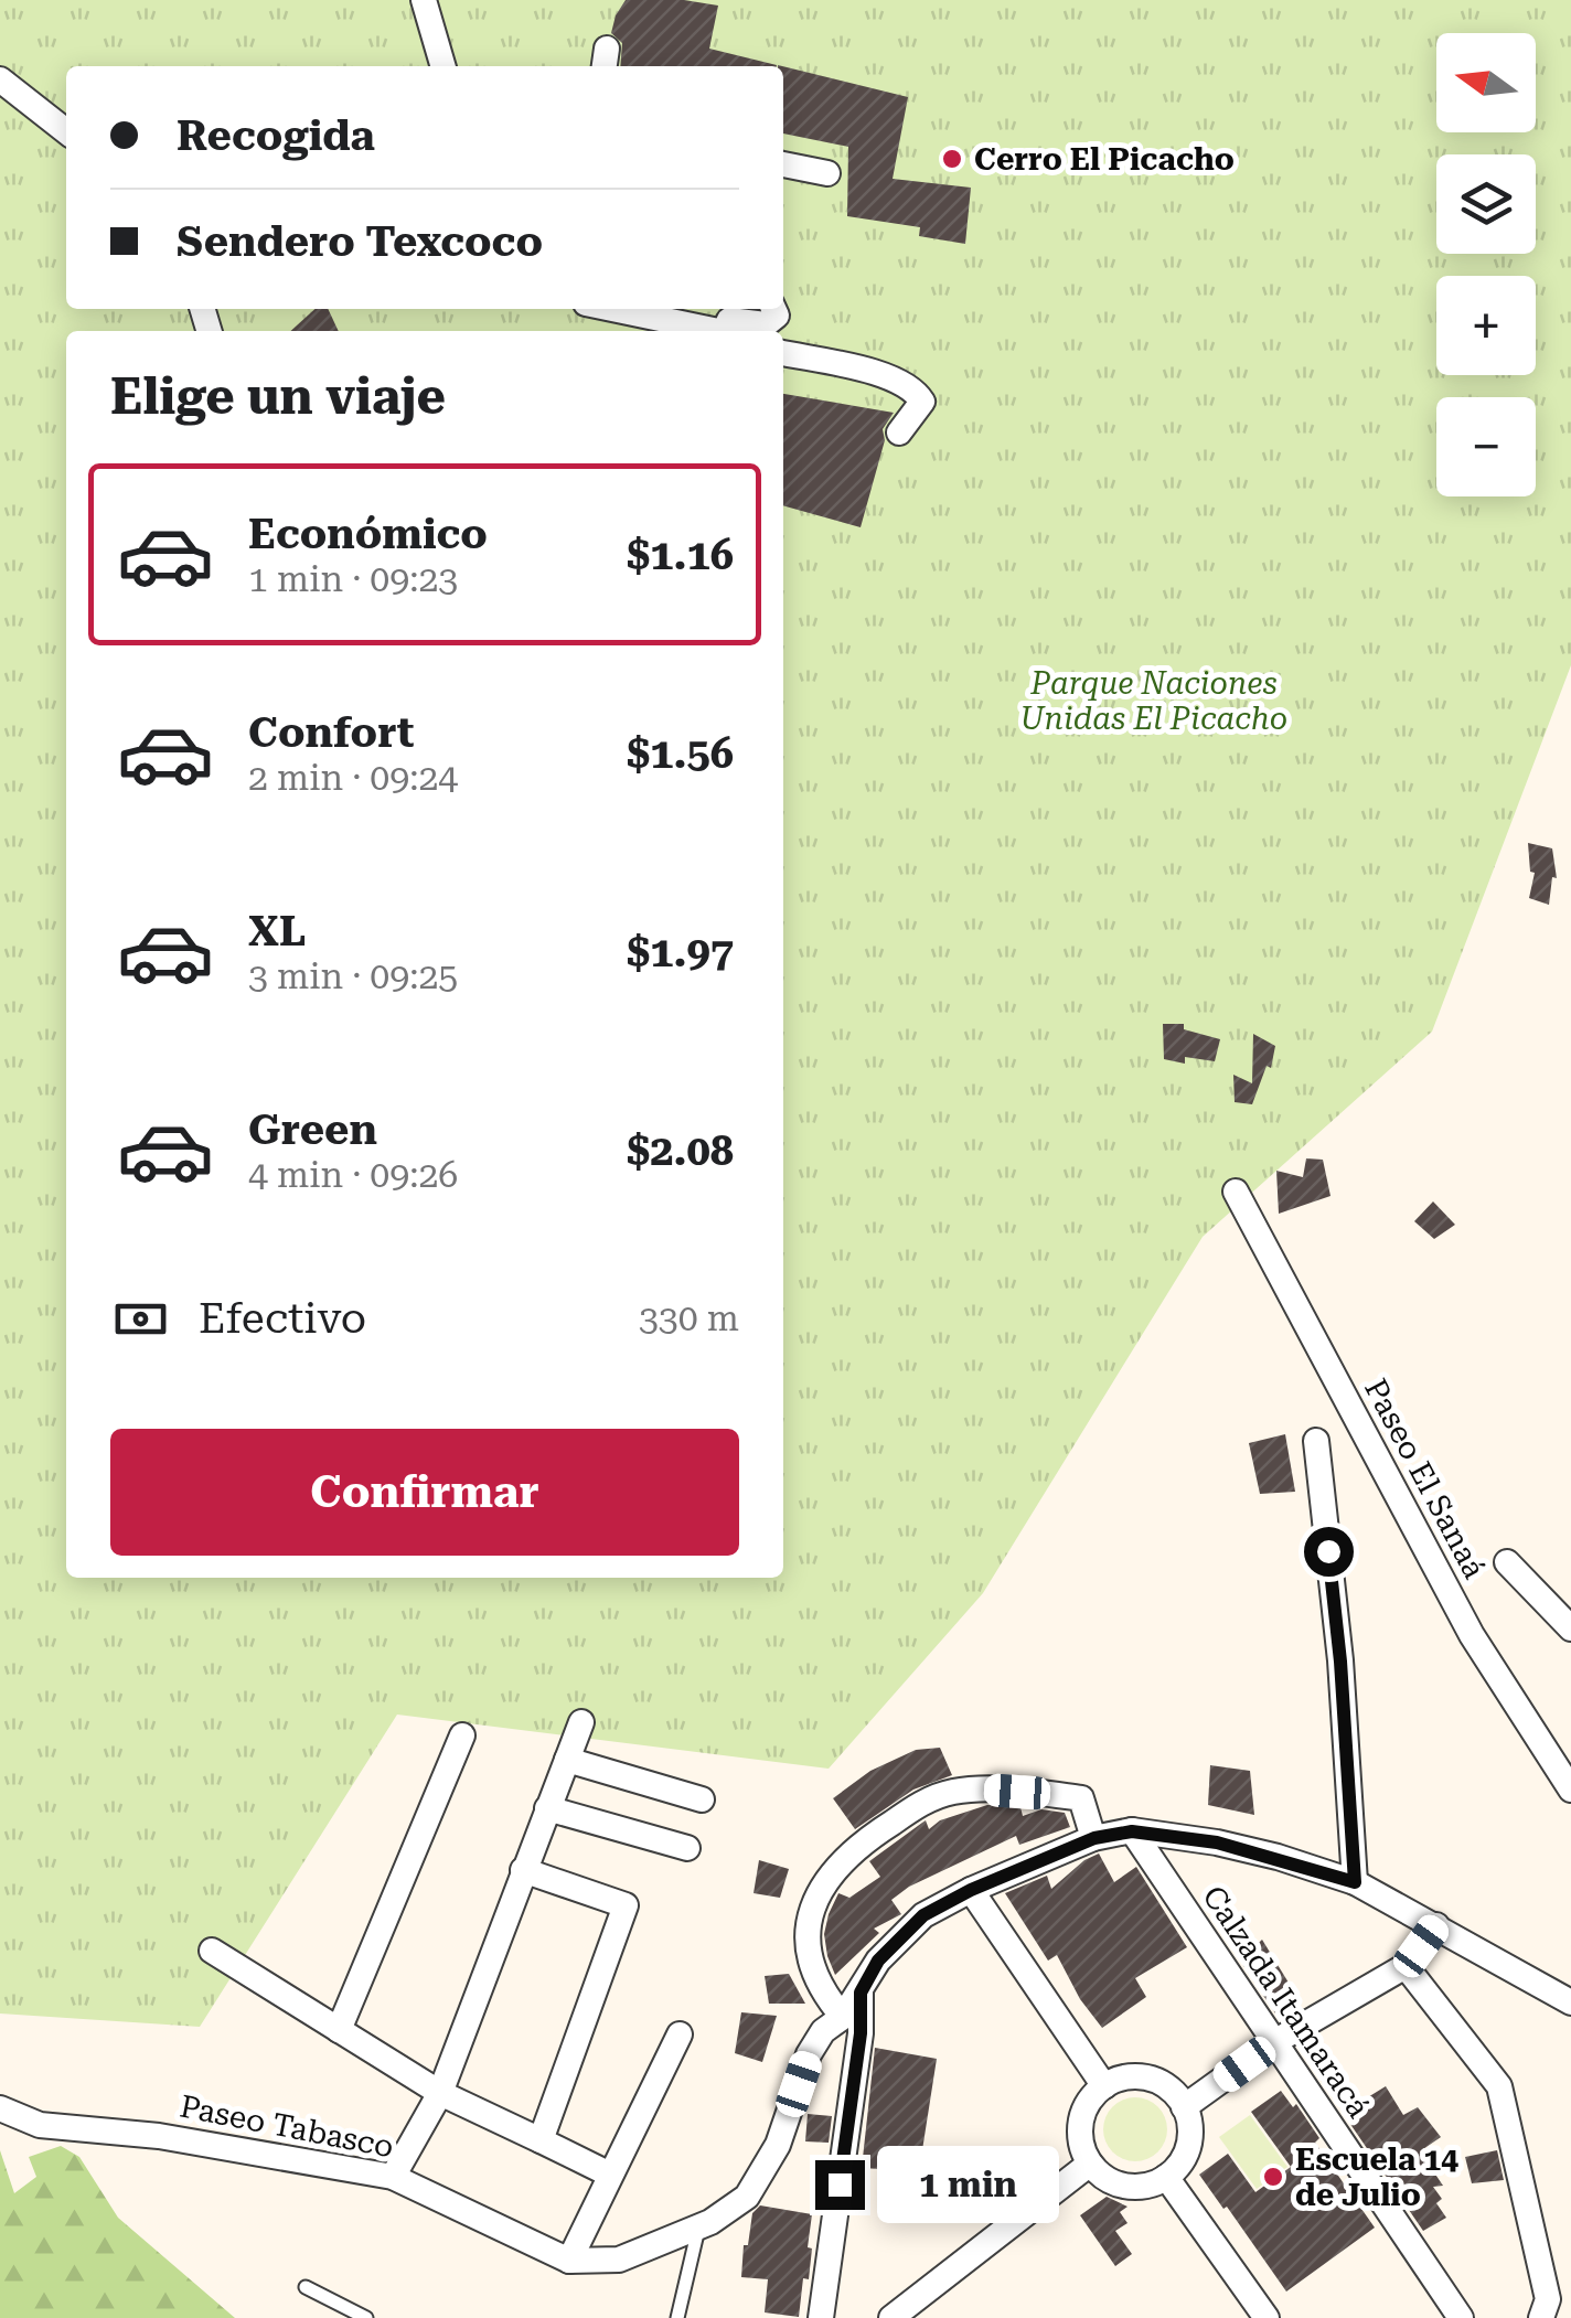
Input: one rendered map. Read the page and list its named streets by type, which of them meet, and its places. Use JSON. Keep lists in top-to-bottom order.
{
  "streets": {
    "street": ["Paseo El Sanaá", "Calzada Itamaracá", "Paseo Tabasco"]
  },
  "crossings": [
    ["Calzada Itamaracá", "Paseo Tabasco"]
  ],
  "parks": ["Parque Naciones Unidas El Picacho"],
  "places": ["Cerro El Picacho", "Escuela 14 de Julio"],
  "north": "left",
  "page": {
    "map_buttons": ["+", "−"],
    "banner": ["Recogida", "Sendero Texcoco"],
    "heading": "Elige un viaje",
    "list": [
      {
        "name": "Económico",
        "note": "1 min · 09:23",
        "value": "$1.16"
      },
      {
        "name": "Confort",
        "note": "2 min · 09:24",
        "value": "$1.56"
      },
      {
        "name": "XL",
        "note": "3 min · 09:25",
        "value": "$1.97"
      },
      {
        "name": "Green",
        "note": "4 min · 09:26",
        "value": "$2.08"
      }
    ],
    "pay": ["Efectivo", "330 m"],
    "buttons": "Confirmar",
    "bubble": "1 min"
  }
}
